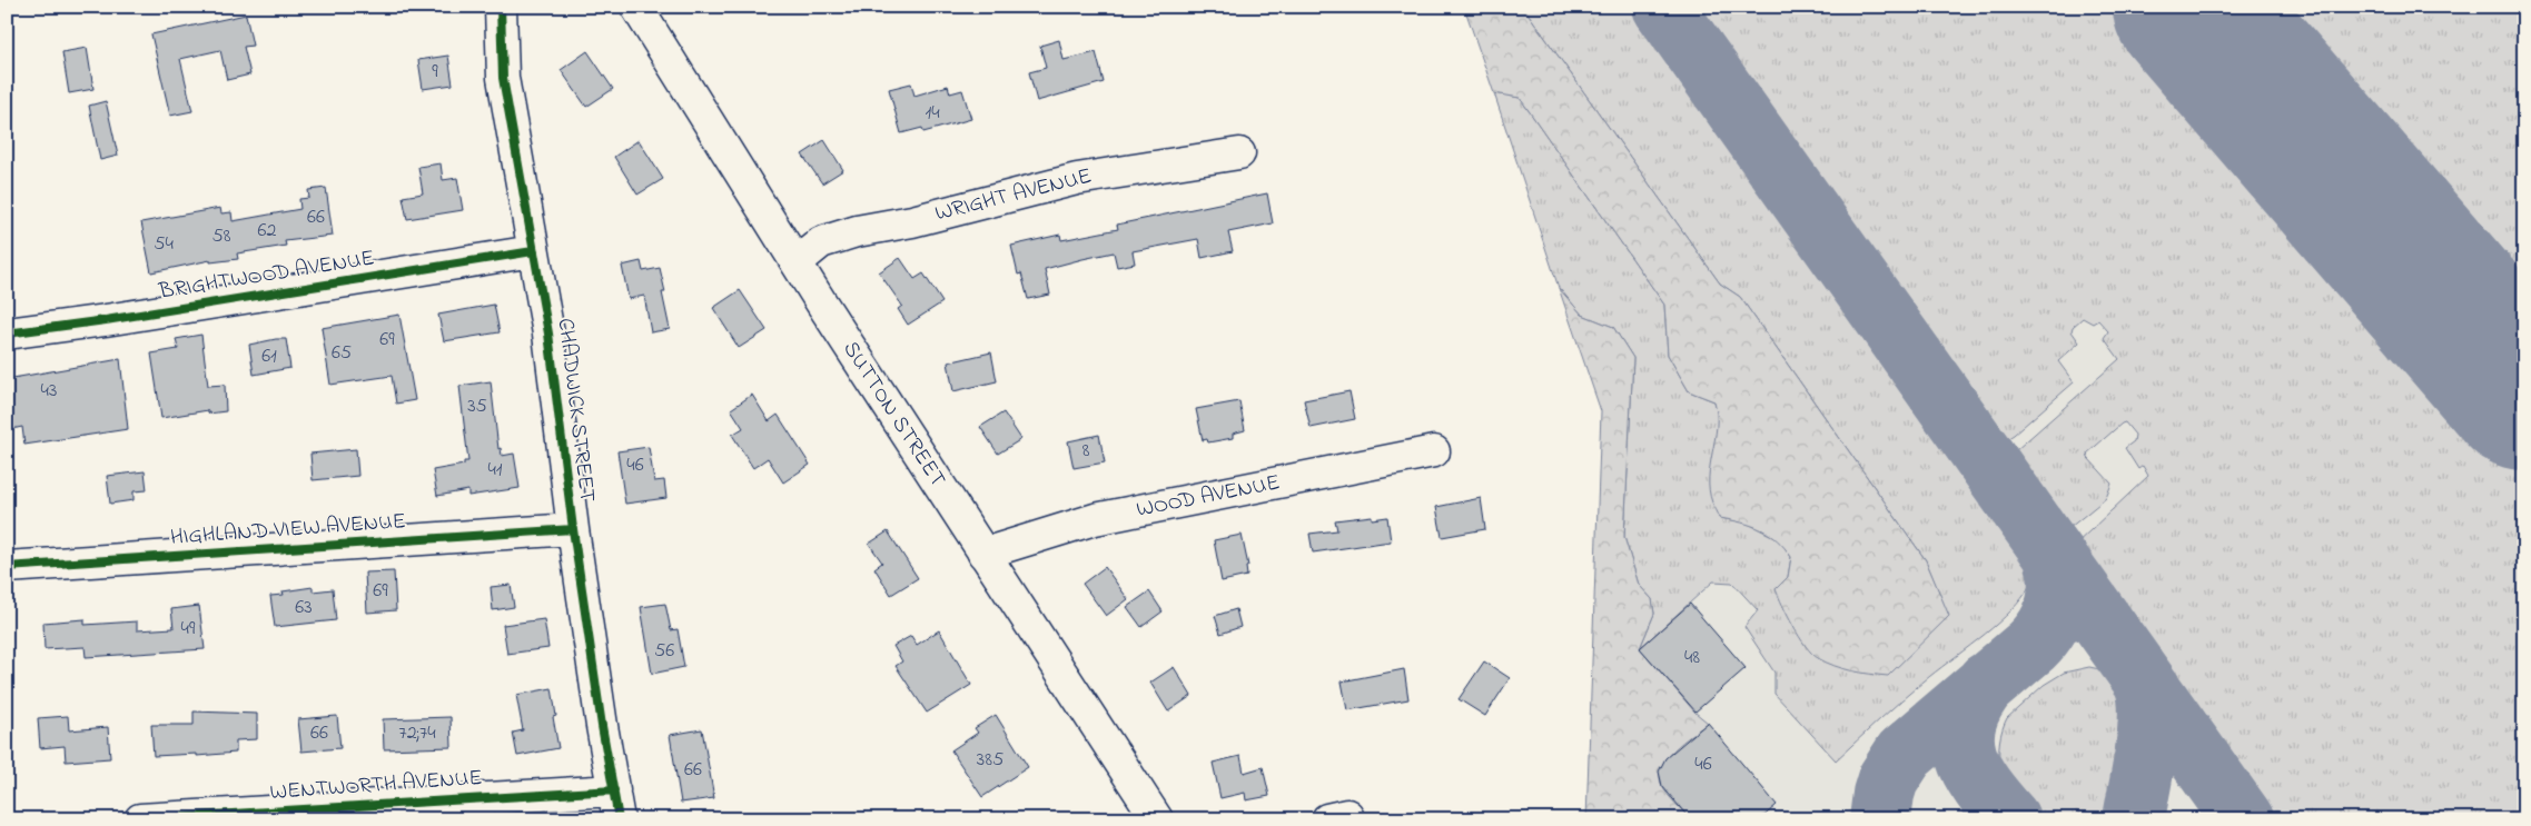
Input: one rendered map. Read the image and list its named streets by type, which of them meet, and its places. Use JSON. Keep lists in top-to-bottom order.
{
  "streets": {
    "main road": [
      "WRIGHT AVENUE",
      "BRIGHTWOOD AVENUE",
      "CHADWICK STREET",
      "SUTTON STREET",
      "WOOD AVENUE",
      "HIGHLAND VIEW AVENUE",
      "WENTWORTH AVENUE"
    ]
  },
  "crossings": [
    ["WRIGHT AVENUE", "SUTTON STREET"],
    ["BRIGHTWOOD AVENUE", "CHADWICK STREET"],
    ["CHADWICK STREET", "HIGHLAND VIEW AVENUE"],
    ["CHADWICK STREET", "WENTWORTH AVENUE"],
    ["SUTTON STREET", "WOOD AVENUE"]
  ],
  "house_numbers": [
    "9",
    "14",
    "66",
    "62",
    "58",
    "54",
    "69",
    "65",
    "61",
    "43",
    "35",
    "8",
    "46",
    "41",
    "69",
    "63",
    "49",
    "56",
    "48",
    "66",
    "72;74",
    "385",
    "46",
    "66"
  ]
}
